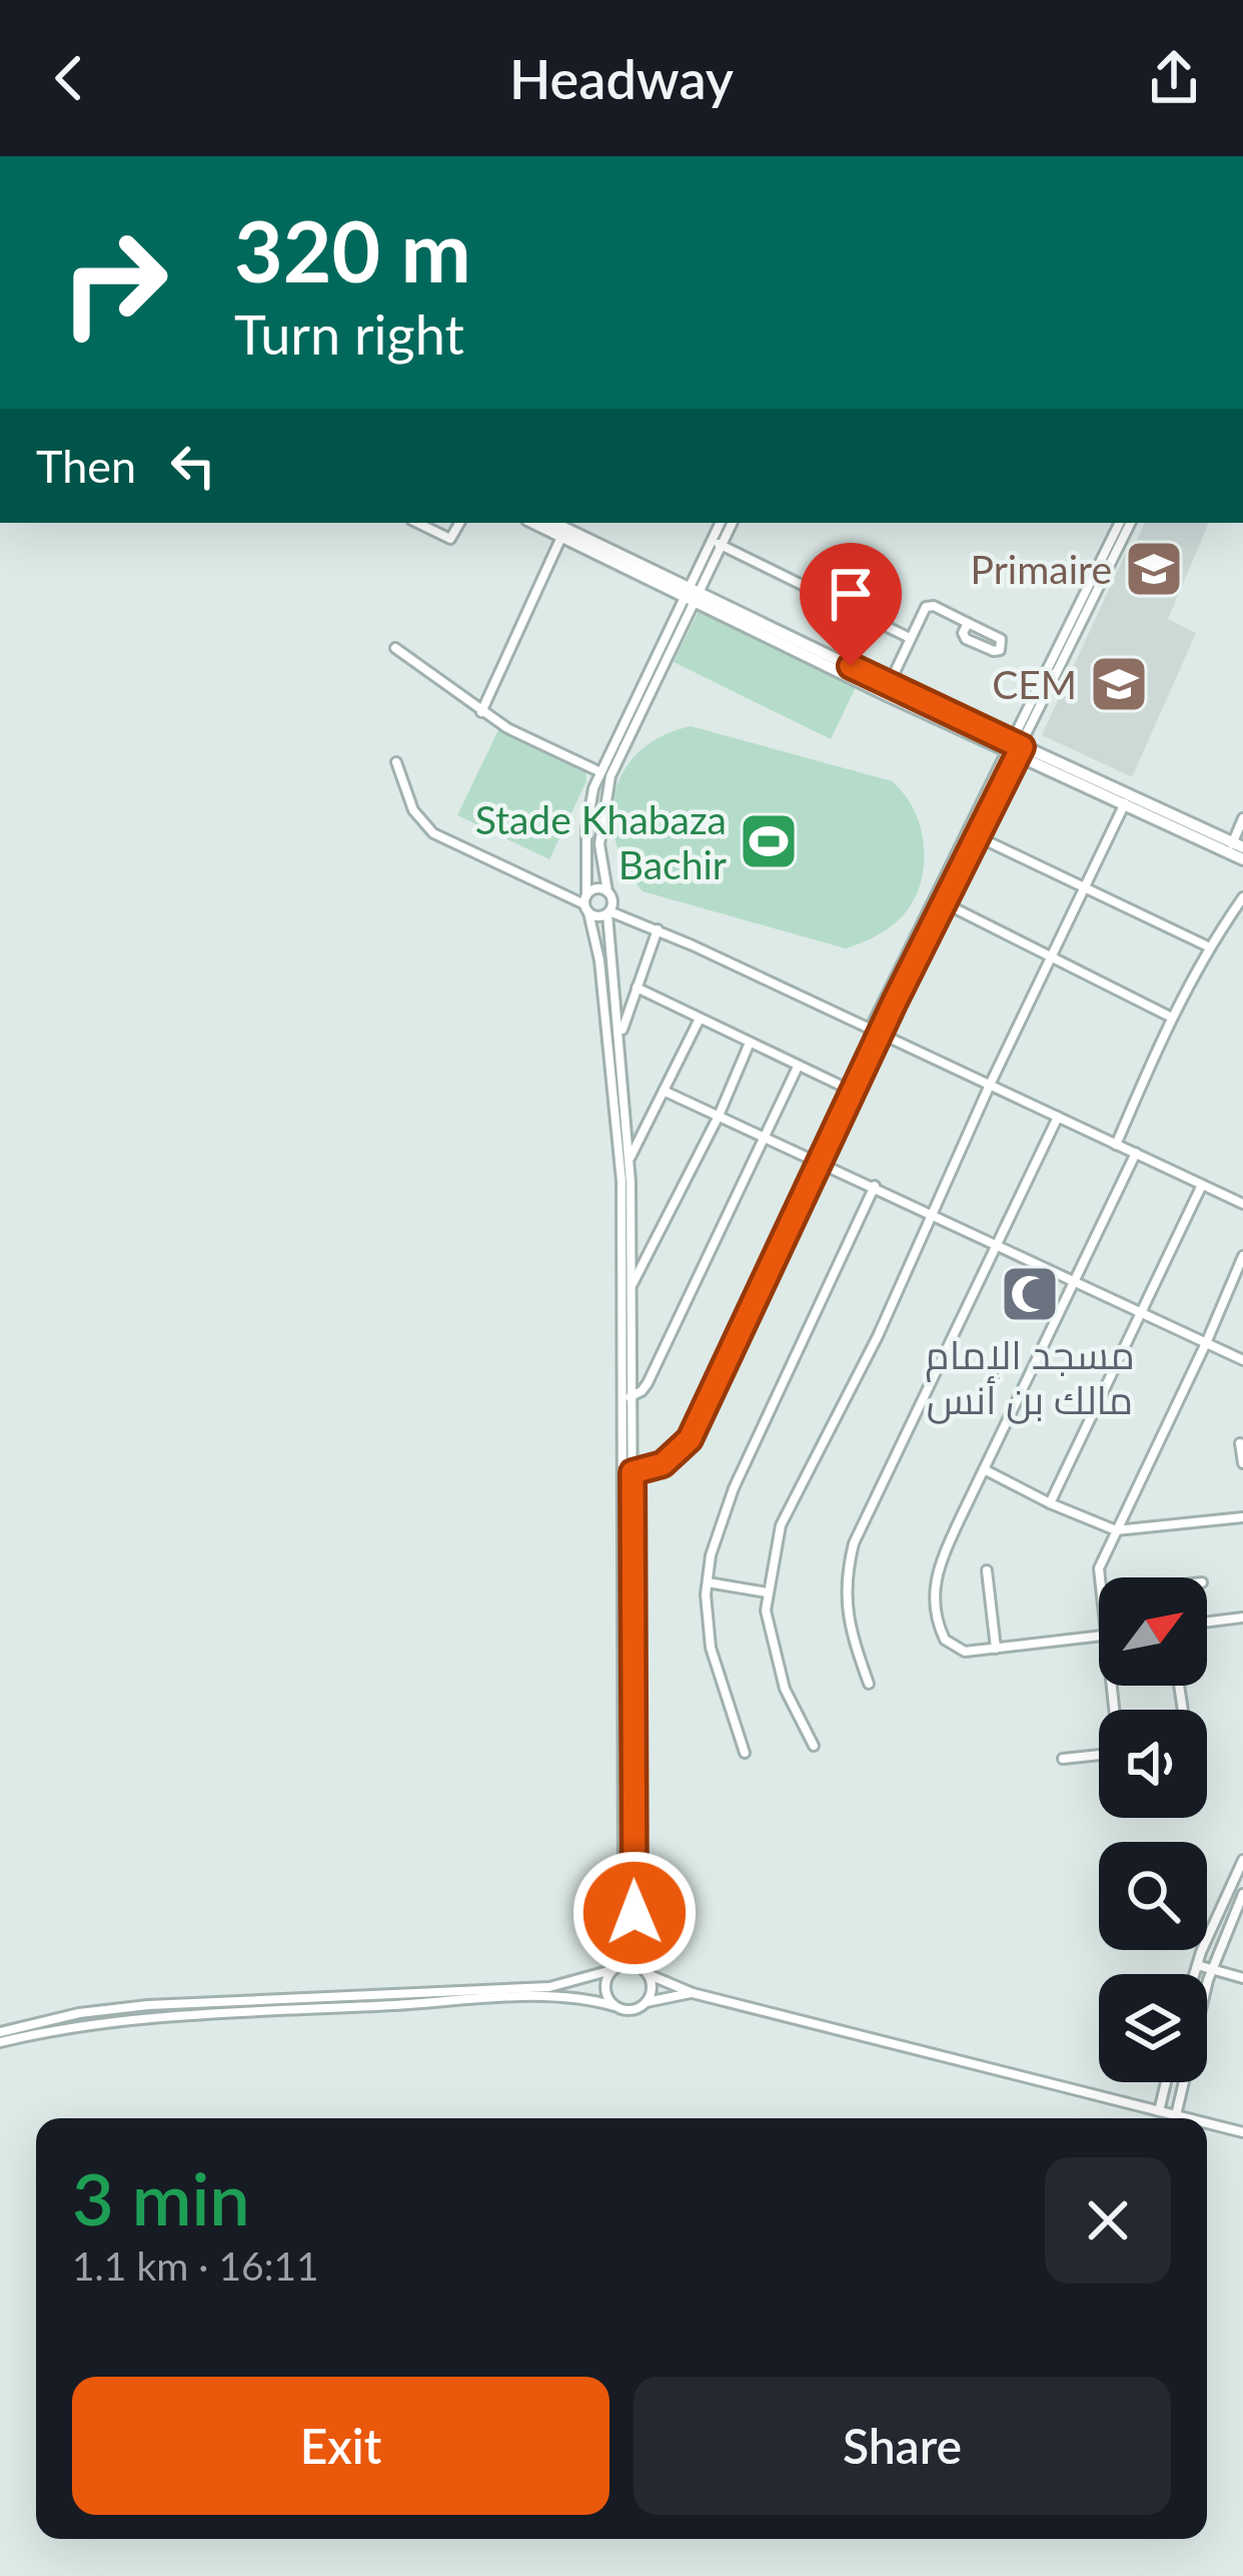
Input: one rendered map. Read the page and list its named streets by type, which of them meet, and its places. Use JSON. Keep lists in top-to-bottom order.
{
  "places": {
    "school or university": ["Primaire", "CEM"],
    "sports": ["Stade Khabaza Bachir"],
    "mosque": ["مسجد الإمام مالك بن أنس"]
  },
  "north": "top right",
  "page": {
    "header": "Headway",
    "turn": ["320 m", "Turn right"],
    "then": "Then",
    "heading": ["3 min", "1.1 km · 16:11"],
    "buttons": ["Exit", "Share"]
  }
}
